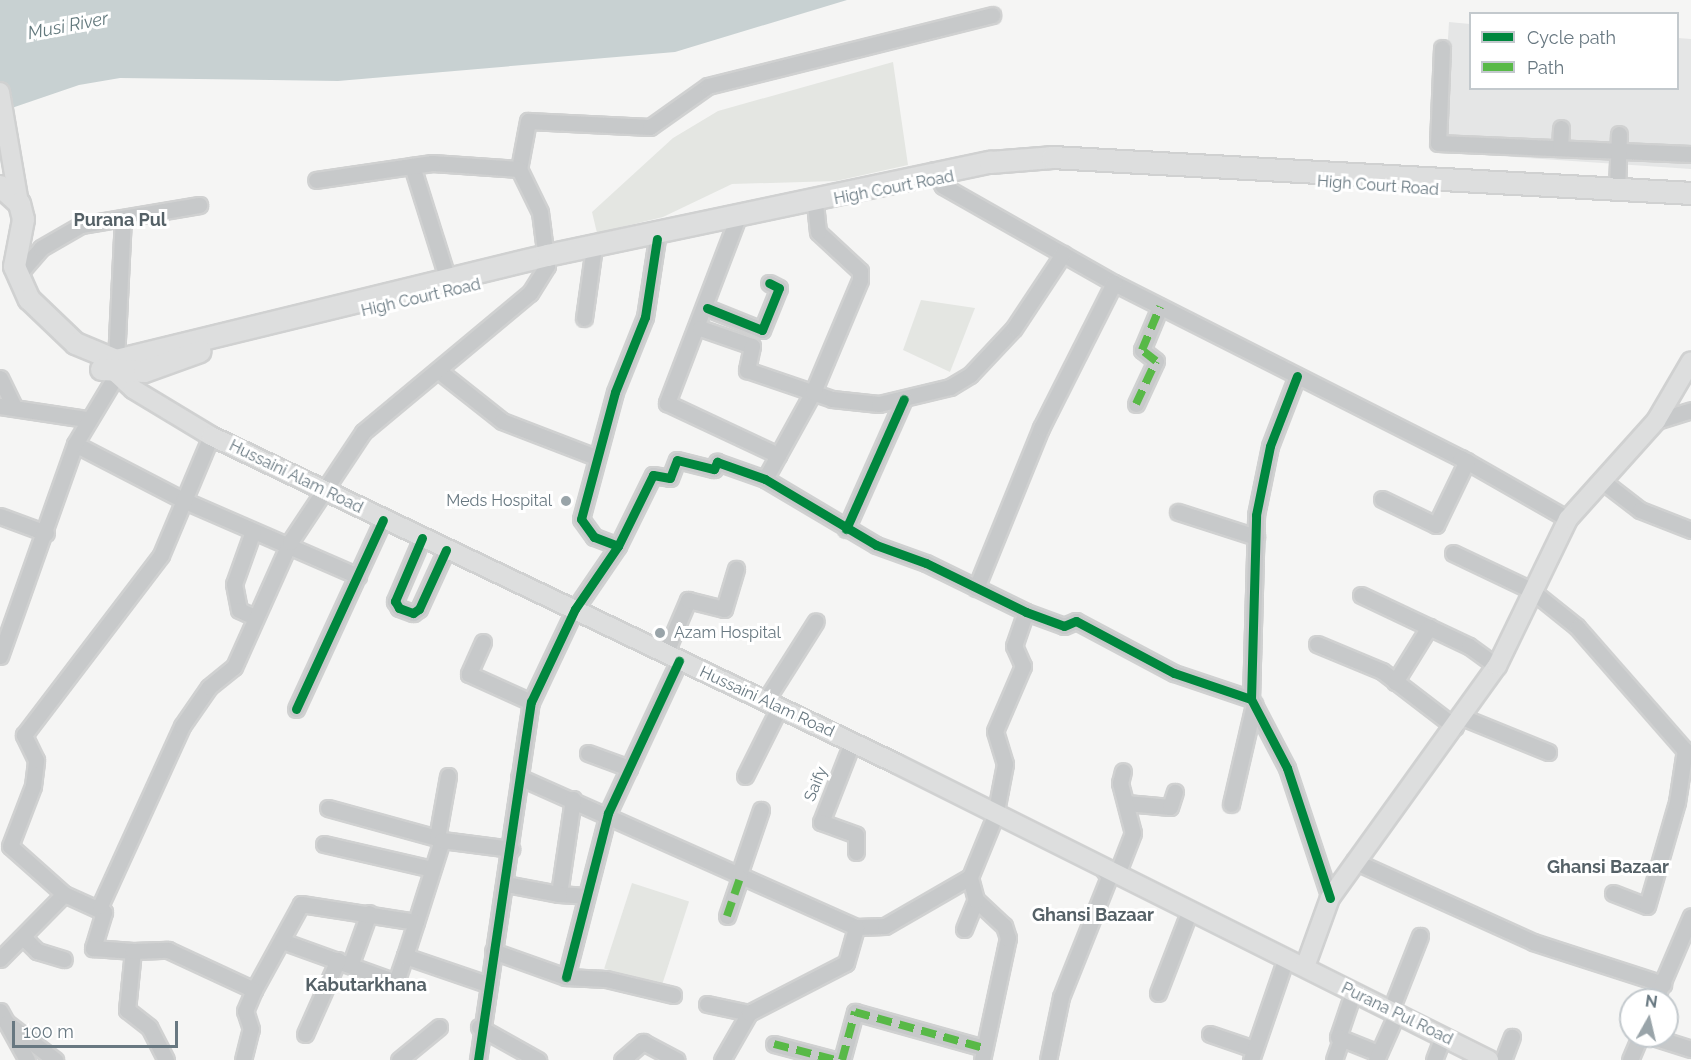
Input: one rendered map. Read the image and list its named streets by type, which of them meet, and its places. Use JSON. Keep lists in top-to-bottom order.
{
  "streets": {
    "highway": ["High Court Road"],
    "main road": ["Hussaini Alam Road", "Purana Pul Road"],
    "street": ["Saify"]
  },
  "crossings": [
    ["High Court Road", "Hussaini Alam Road"],
    ["Hussaini Alam Road", "Saify"],
    ["Hussaini Alam Road", "Purana Pul Road"]
  ],
  "districts": [
    "Purana Pul",
    "Ghansi Bazaar",
    "Ghansi Bazaar",
    "Kabutarkhana"
  ],
  "water": ["Musi River"],
  "places": ["Meds Hospital", "Azam Hospital"],
  "legend": ["Cycle path", "Path"],
  "scale_bar": "100 m",
  "north": "top"
}
